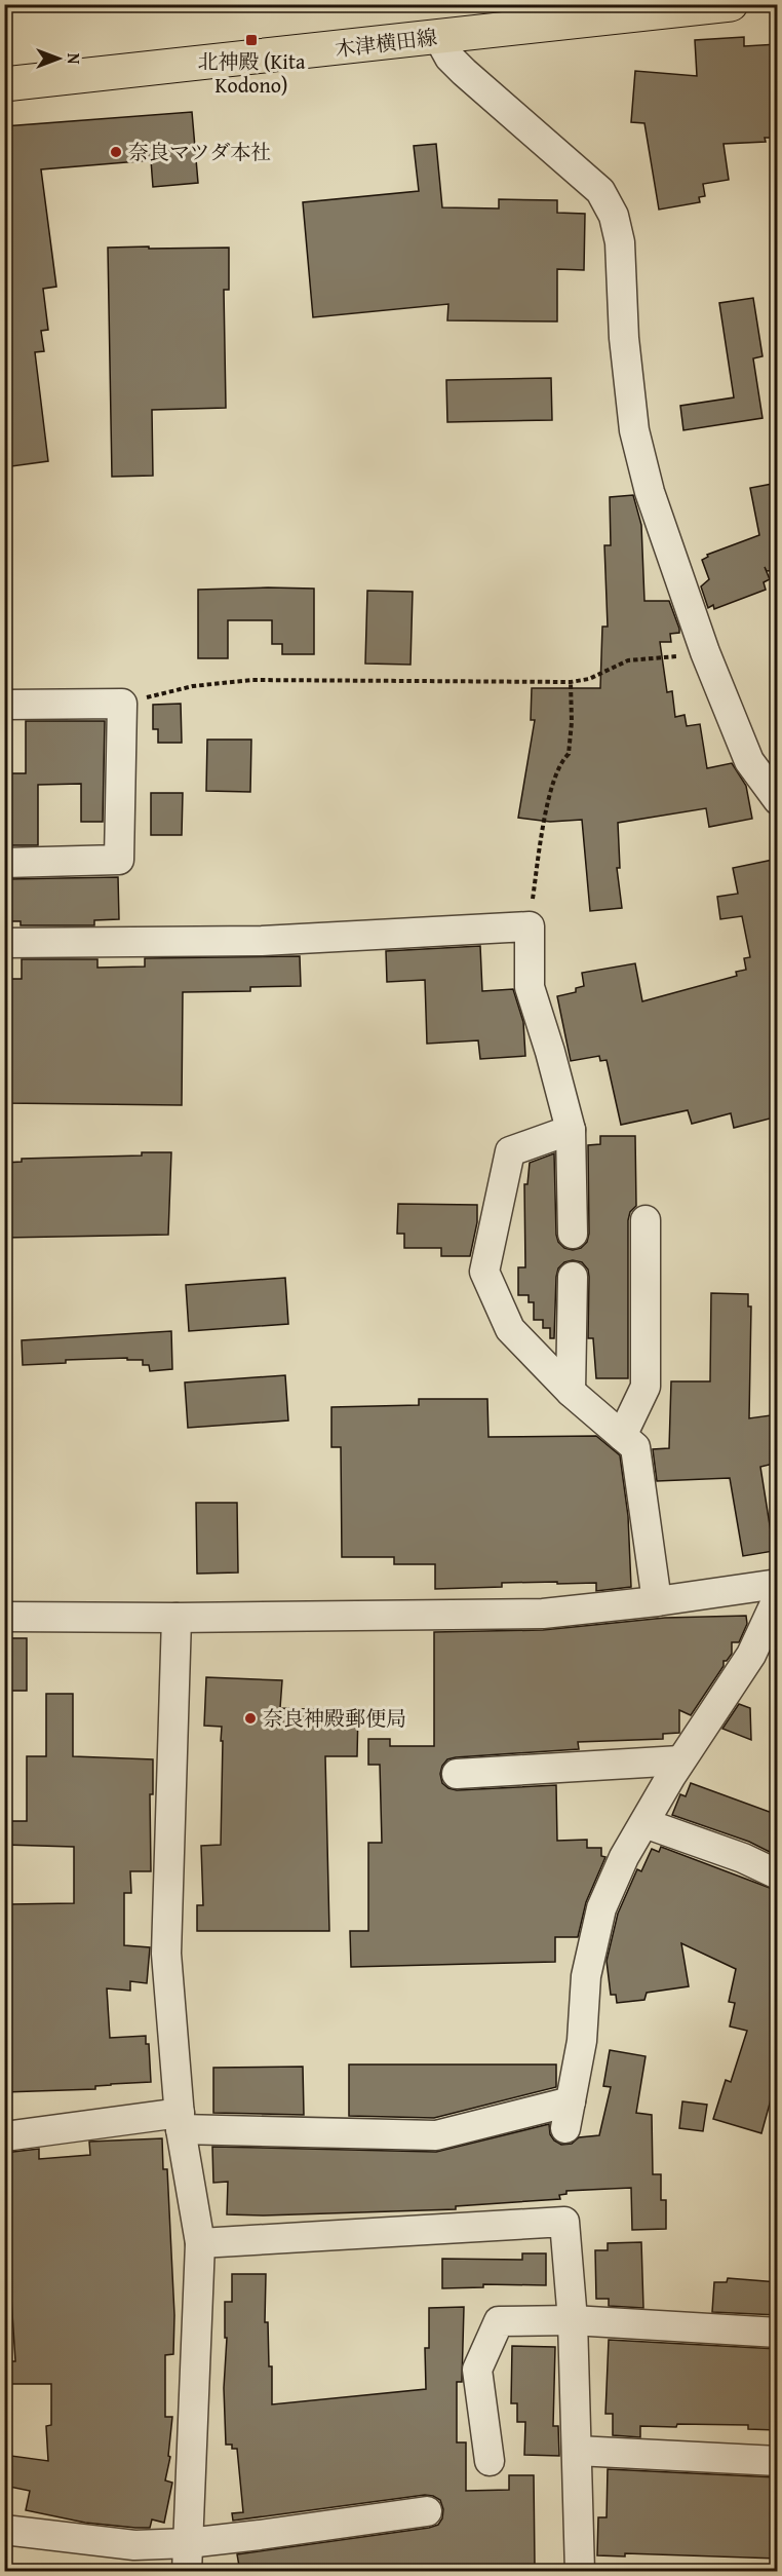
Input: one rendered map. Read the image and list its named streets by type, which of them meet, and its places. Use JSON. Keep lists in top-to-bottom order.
{
  "streets": {
    "main road": ["木津横田線"]
  },
  "places": {
    "transit": ["北神殿 (Kita Kodono)"],
    "other": ["奈良マツダ本社", "奈良神殿郵便局"]
  },
  "north": "right"
}
